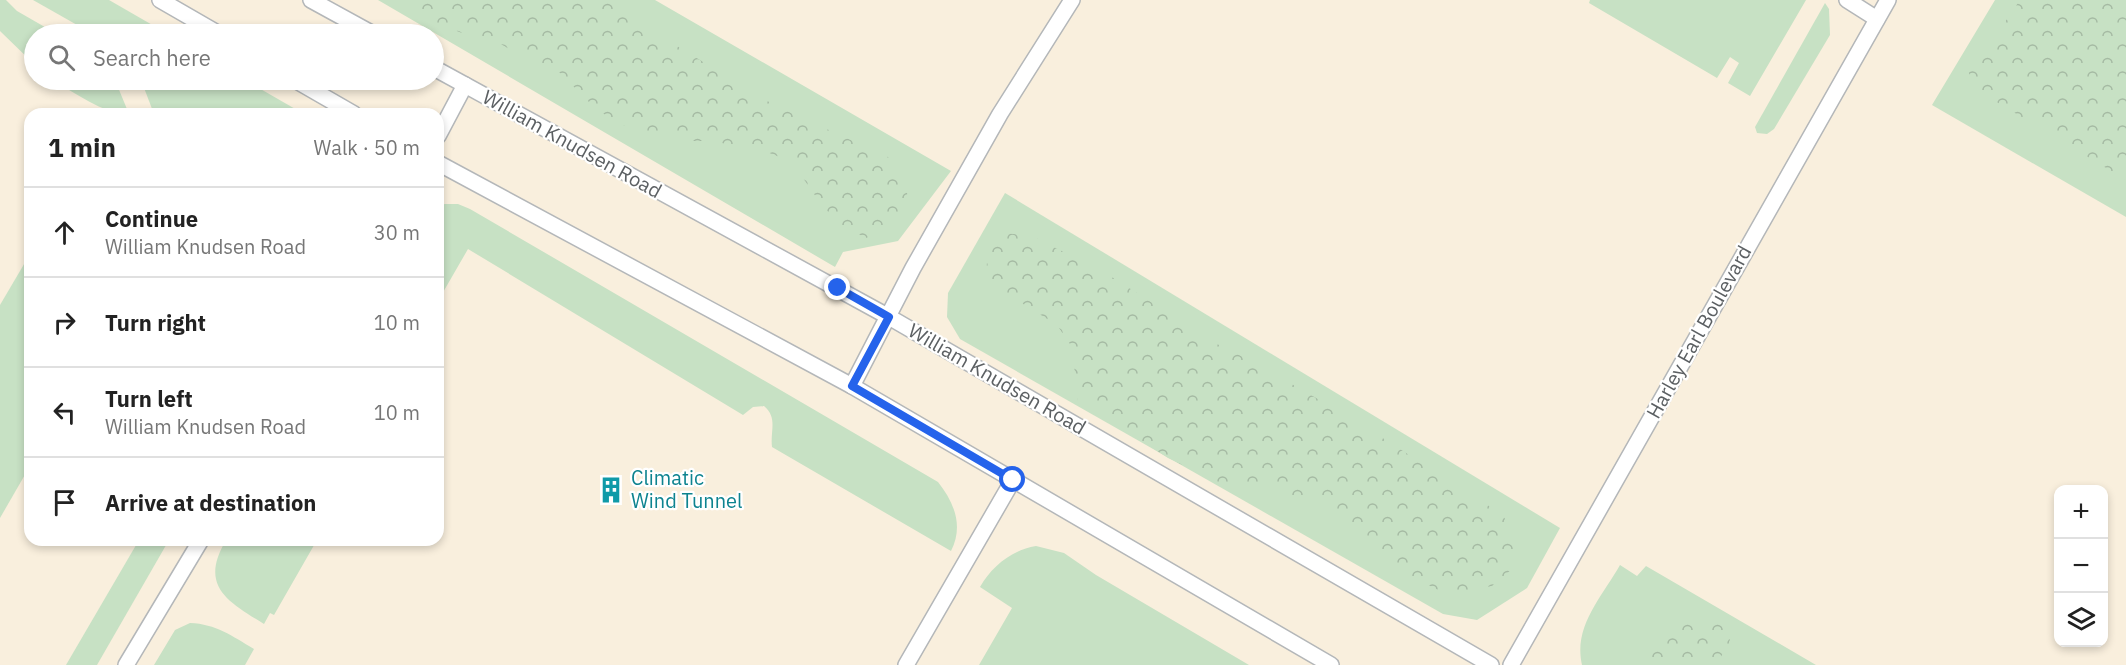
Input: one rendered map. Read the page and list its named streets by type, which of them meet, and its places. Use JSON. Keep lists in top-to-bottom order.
{
  "streets": {
    "lane": ["William Knudsen Road", "Harley Earl Boulevard"]
  },
  "places": {
    "building": ["Climatic Wind Tunnel"]
  },
  "page": {
    "search": "Search here",
    "heading": ["1 min", "Walk · 50 m"],
    "list": [
      ["Continue", "William Knudsen Road", "30 m"],
      ["Turn right", "10 m"],
      ["Turn left", "William Knudsen Road", "10 m"],
      "Arrive at destination"
    ],
    "map_buttons": ["+", "−"]
  }
}
